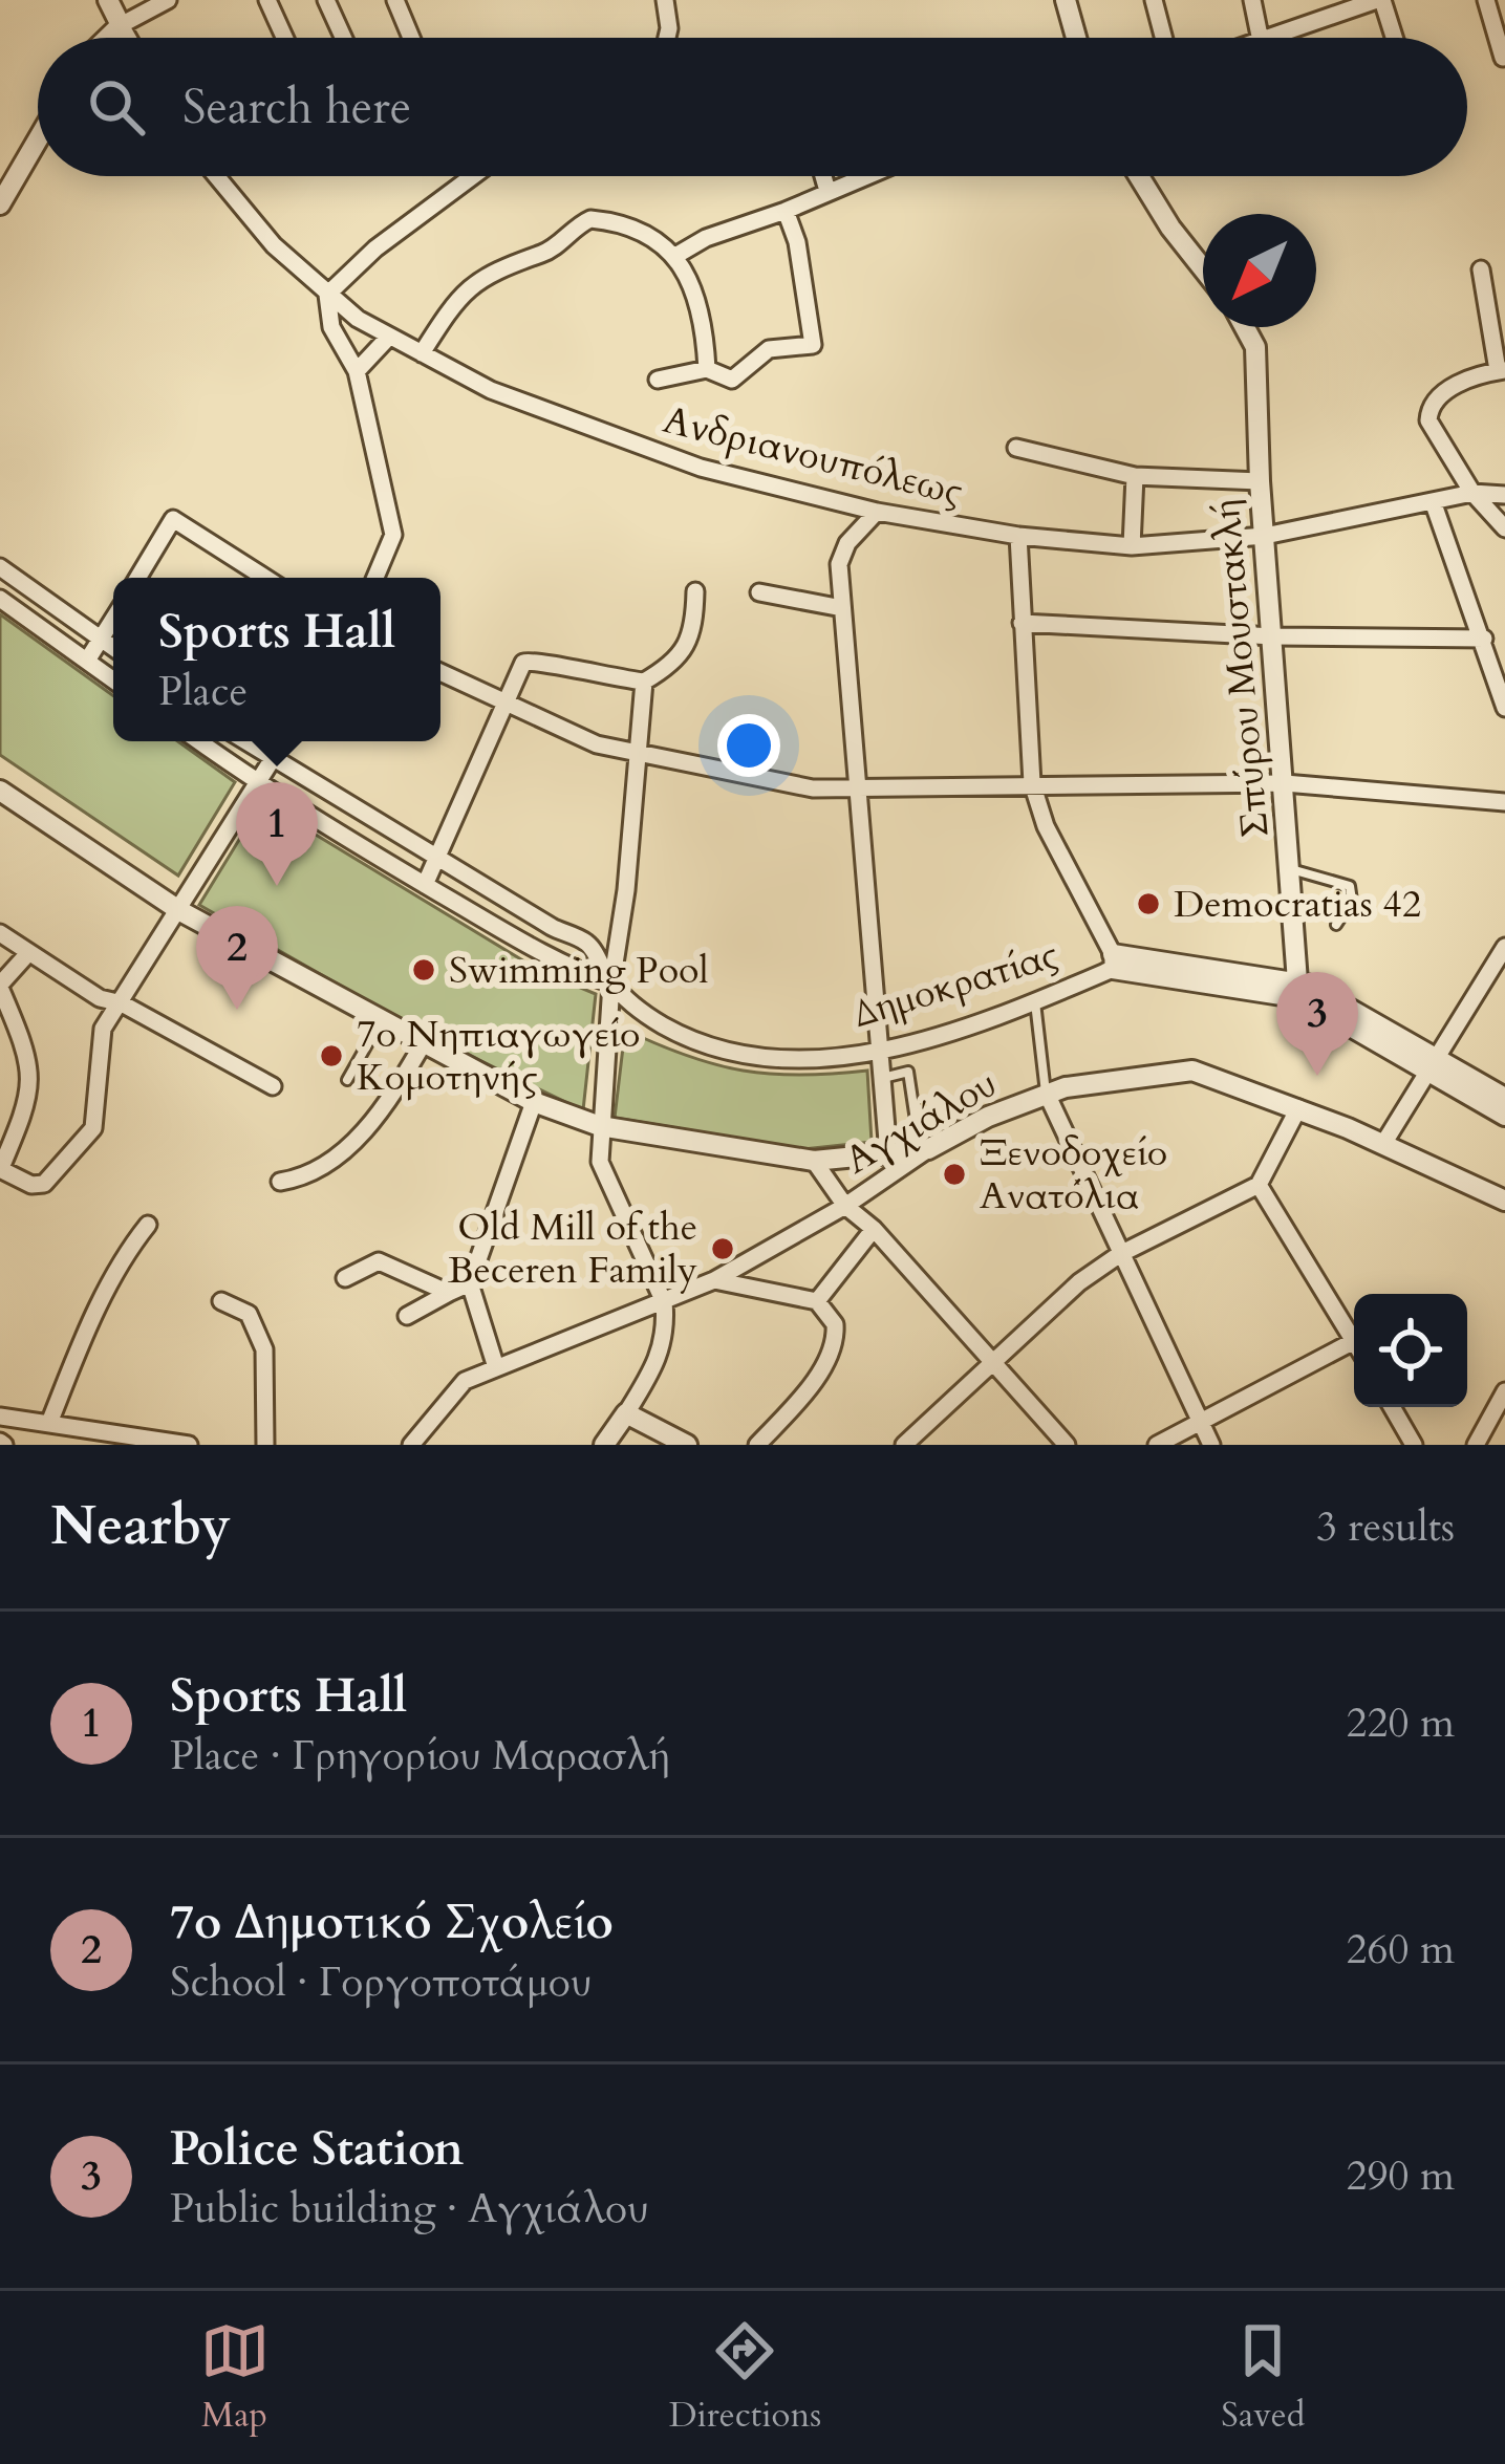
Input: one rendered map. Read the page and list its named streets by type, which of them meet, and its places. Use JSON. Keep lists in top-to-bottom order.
{
  "streets": {
    "street": [
      "Ανδριανουπόλεως",
      "Σπύρου Μουστακλή",
      "Δημοκρατίας",
      "Αγχιάλου"
    ]
  },
  "crossings": [
    ["Ανδριανουπόλεως", "Σπύρου Μουστακλή"],
    ["Σπύρου Μουστακλή", "Δημοκρατίας"]
  ],
  "places": [
    "Democratias 42",
    "Swimming Pool",
    "7ο Νηπιαγωγείο Κομοτηνής",
    "Ξενοδοχείο Ανατόλια",
    "Old Mill of the Beceren Family"
  ],
  "north": "bottom left",
  "page": {
    "search": "Search here",
    "popup": ["Sports Hall", "Place"],
    "pins": ["1", "2", "3"],
    "heading": ["Nearby", "3 results"],
    "list": [
      {
        "mark": "1",
        "name": "Sports Hall",
        "note": "Place · Γρηγορίου Μαρασλή",
        "value": "220 m"
      },
      {
        "mark": "2",
        "name": "7ο Δημοτικό Σχολείο",
        "note": "School · Γοργοποτάμου",
        "value": "260 m"
      },
      {
        "mark": "3",
        "name": "Police Station",
        "note": "Public building · Αγχιάλου",
        "value": "290 m"
      }
    ],
    "nav": ["Map", "Directions", "Saved"]
  }
}
